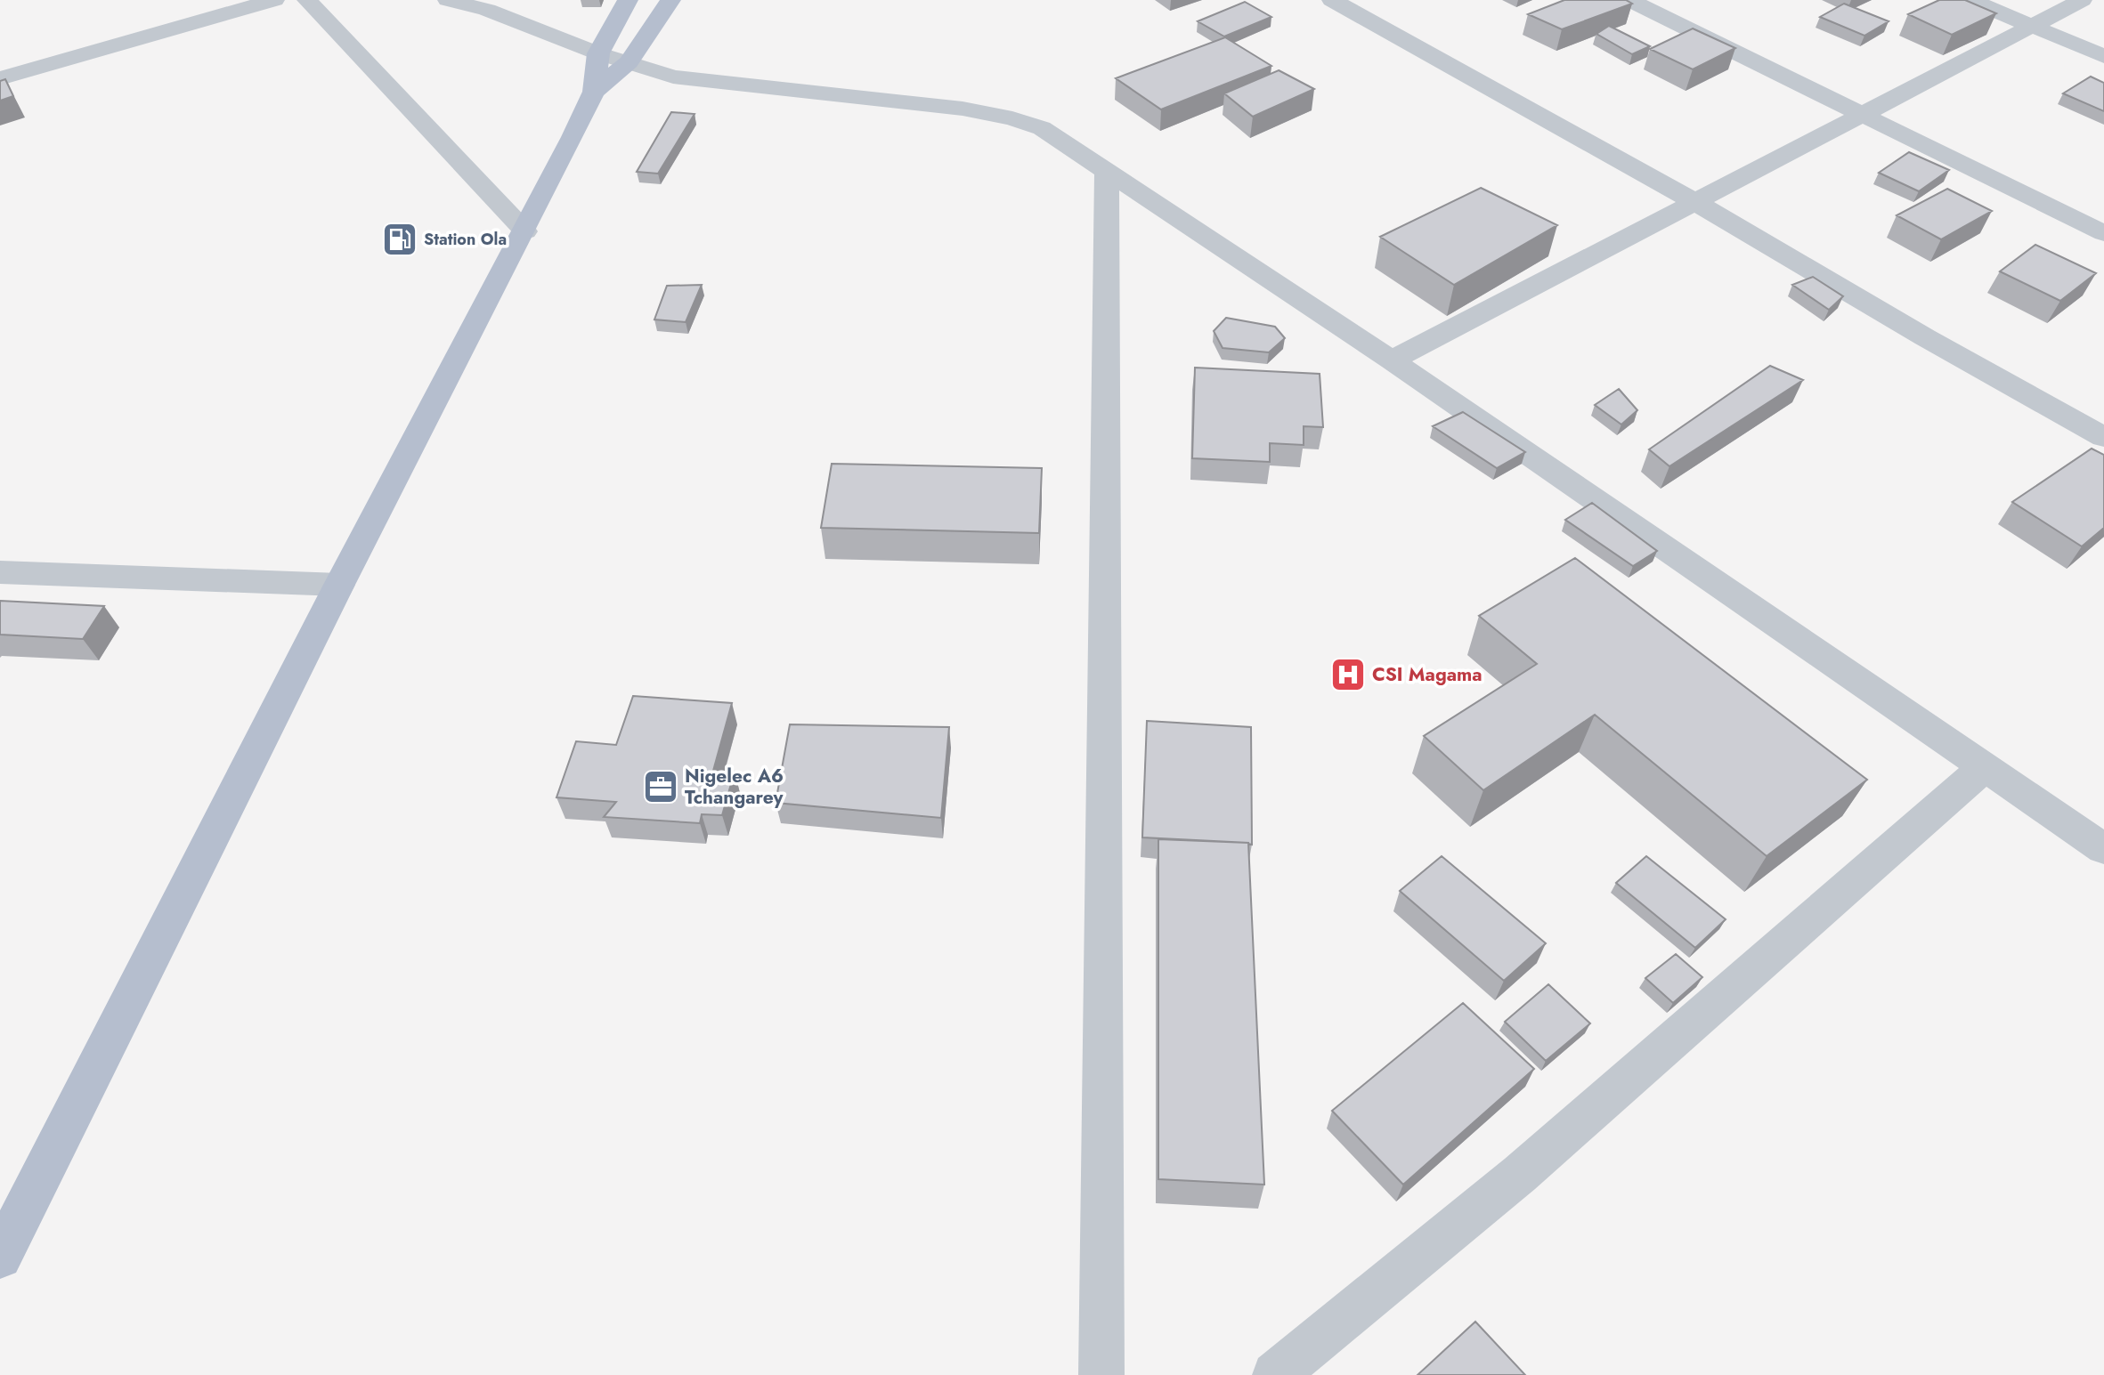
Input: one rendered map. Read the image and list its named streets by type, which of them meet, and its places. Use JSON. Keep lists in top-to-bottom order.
{
  "places": {
    "fuel station": ["Station Ola"],
    "hospital": ["CSI Magama"],
    "office": ["Nigelec A6 Tchangarey"]
  }
}
